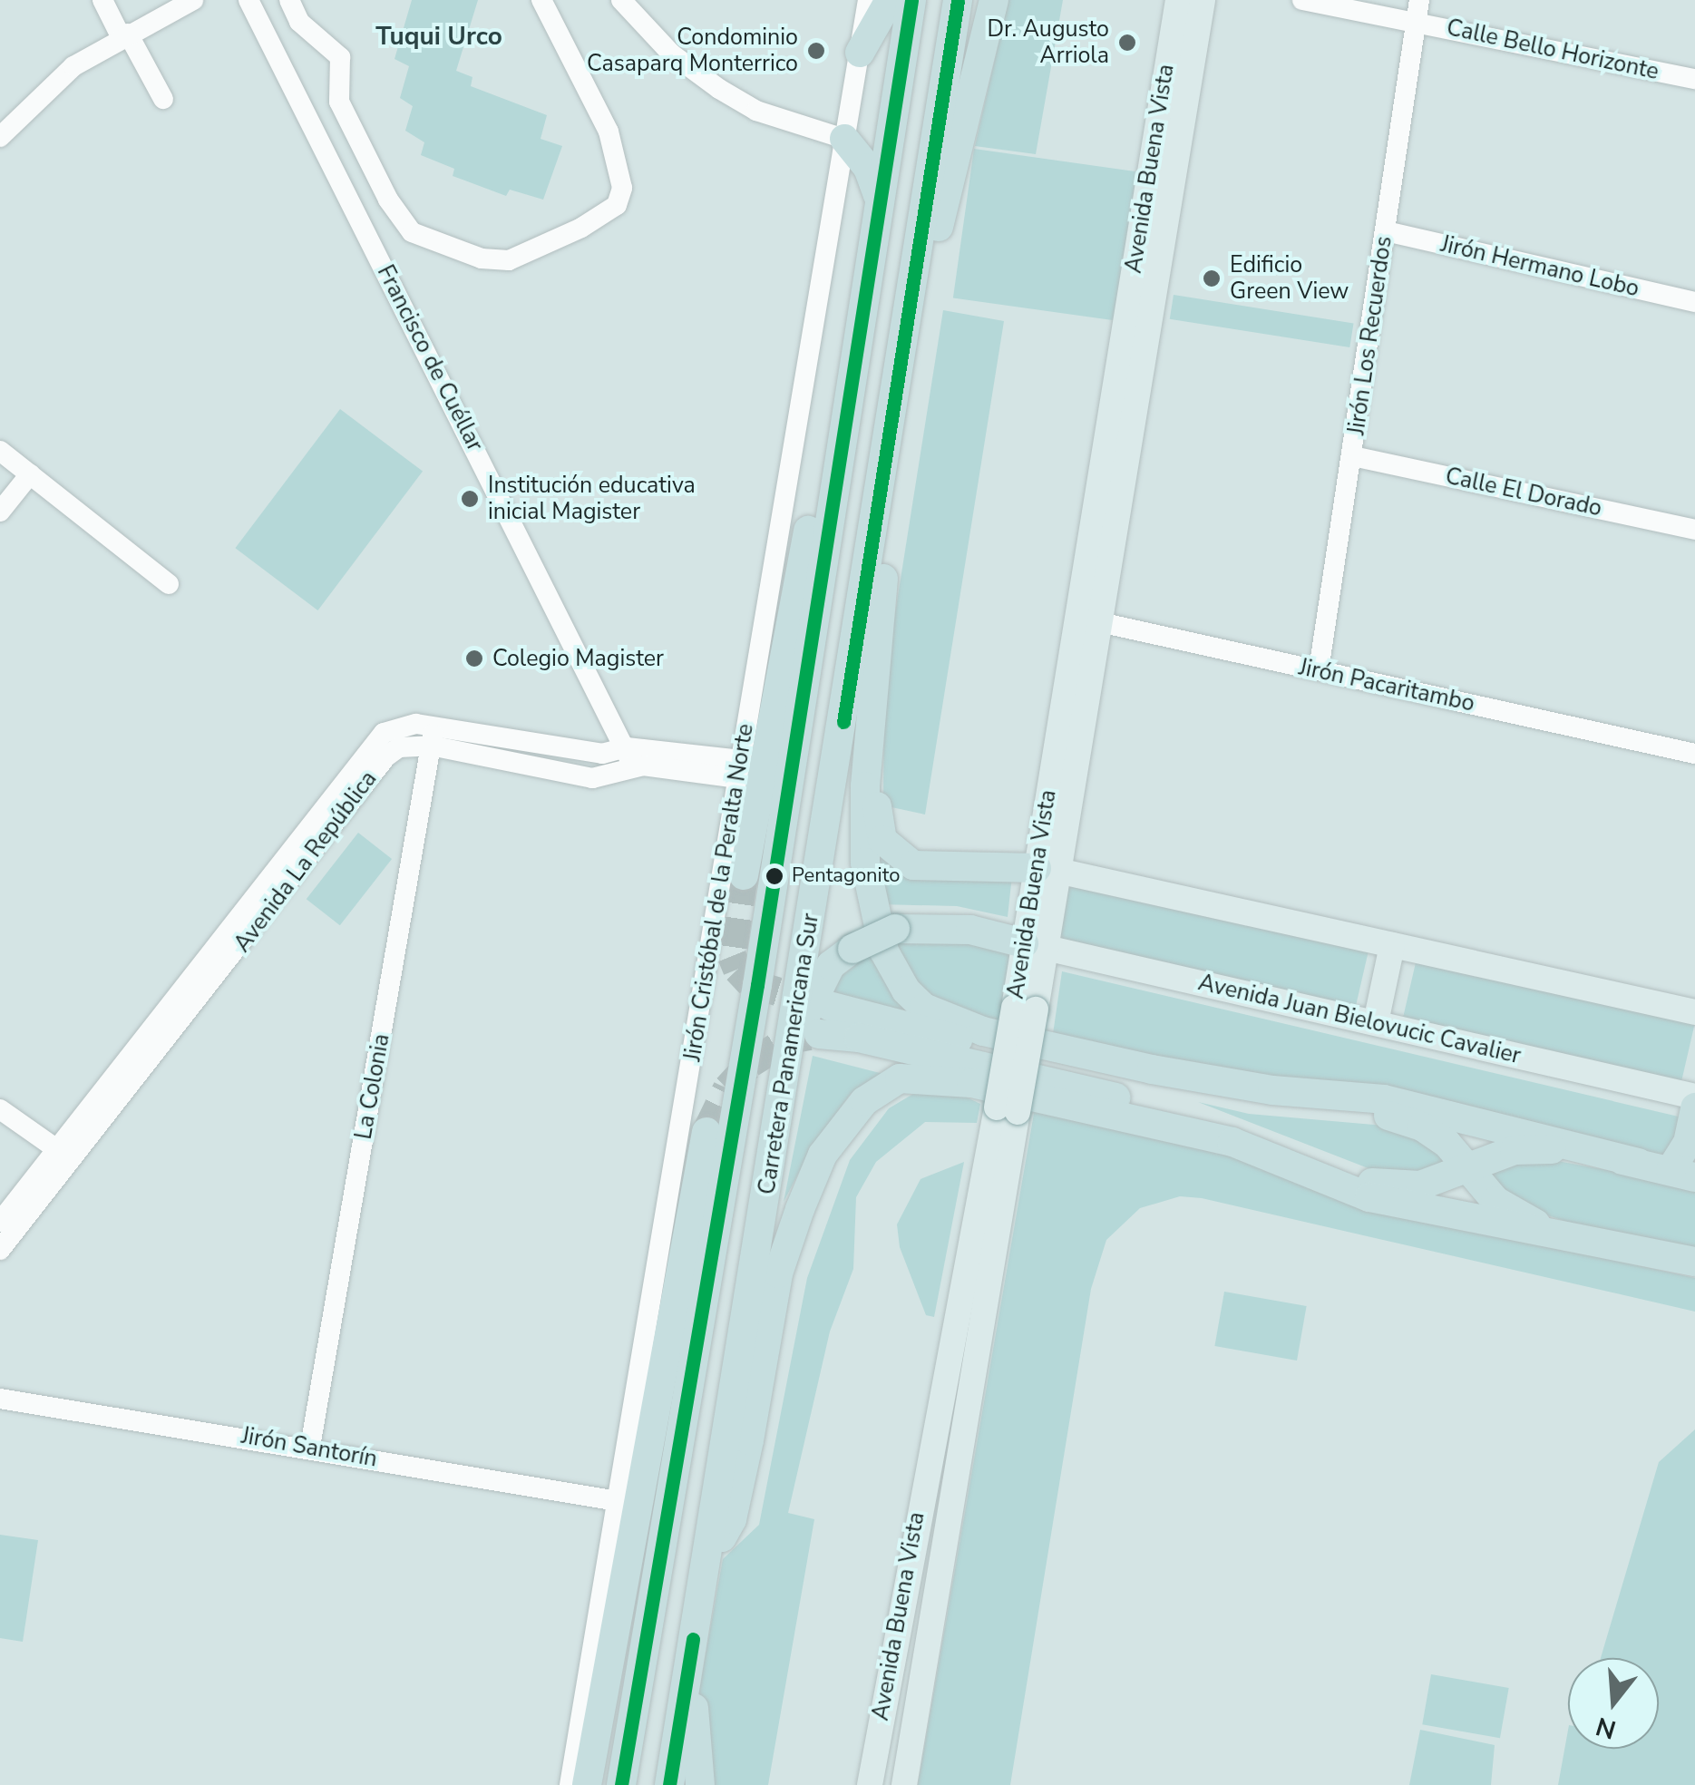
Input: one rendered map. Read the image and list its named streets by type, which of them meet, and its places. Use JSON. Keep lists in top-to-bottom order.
{
  "streets": {
    "highway": ["Carretera Panamericana Sur"],
    "main road": ["Avenida Buena Vista", "Avenida Juan Bielovucic Cavalier"],
    "street": [
      "Calle Bello Horizonte",
      "Jirón Hermano Lobo",
      "Jirón Los Recuerdos",
      "Francisco de Cuéllar",
      "Calle El Dorado",
      "Jirón Pacaritambo",
      "Avenida La República",
      "Jirón Cristóbal de la Peralta Norte",
      "La Colonia",
      "Jirón Santorín"
    ]
  },
  "crossings": [
    ["Calle Bello Horizonte", "Jirón Los Recuerdos"],
    ["Avenida Buena Vista", "Jirón Pacaritambo"],
    ["Avenida Buena Vista", "Avenida Juan Bielovucic Cavalier"],
    ["Jirón Hermano Lobo", "Jirón Los Recuerdos"],
    ["Jirón Los Recuerdos", "Calle El Dorado"],
    ["Jirón Los Recuerdos", "Jirón Pacaritambo"],
    ["Francisco de Cuéllar", "Avenida La República"],
    ["Avenida La República", "Jirón Cristóbal de la Peralta Norte"],
    ["Avenida La República", "La Colonia"],
    ["Jirón Cristóbal de la Peralta Norte", "Jirón Santorín"],
    ["La Colonia", "Jirón Santorín"]
  ],
  "districts": ["Tuqui Urco"],
  "places": [
    "Dr. Augusto Arriola",
    "Condominio Casaparq Monterrico",
    "Edificio Green View",
    "Institución educativa inicial Magister",
    "Colegio Magister",
    "Pentagonito"
  ],
  "north": "bottom"
}
